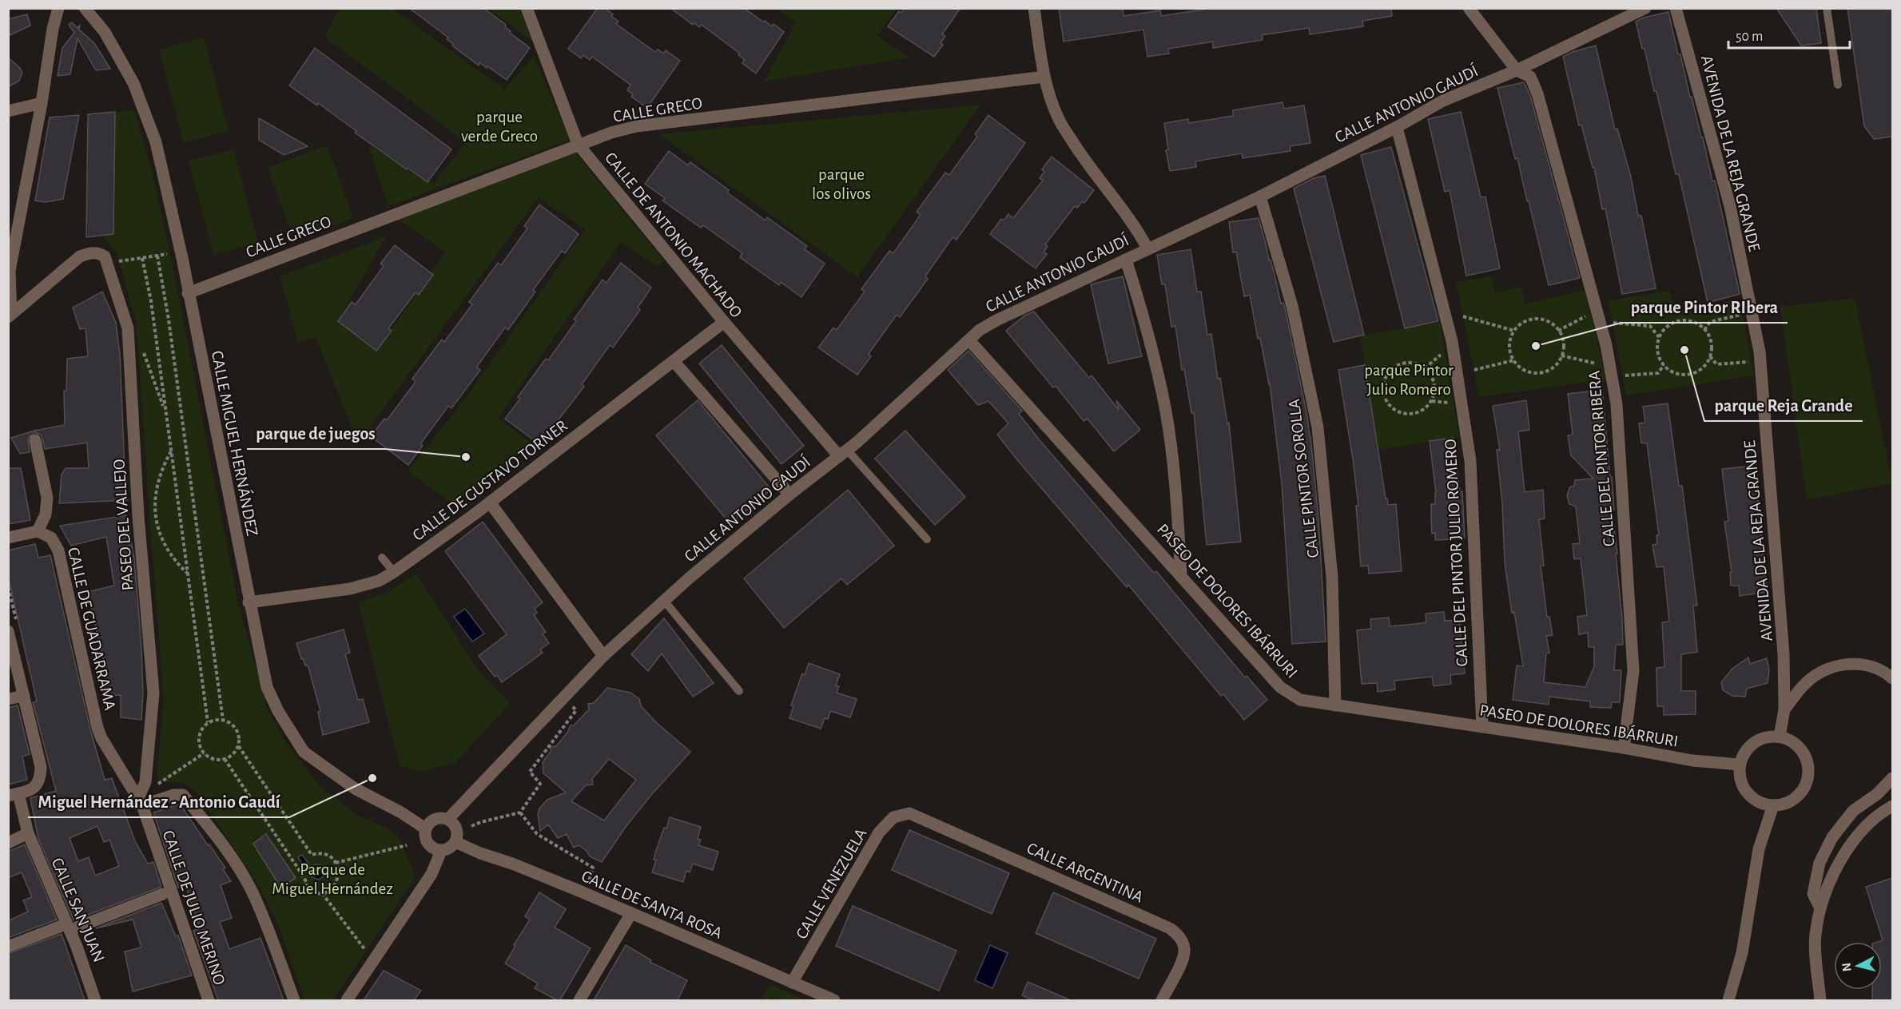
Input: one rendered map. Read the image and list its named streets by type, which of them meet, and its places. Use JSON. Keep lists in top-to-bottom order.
{
  "streets": {
    "street": [
      "CALLE ANTONIO GAUDÍ",
      "CALLE GRECO",
      "AVENIDA DE LA REJA GRANDE",
      "CALLE DE ANTONIO MACHADO",
      "CALLE MIGUEL HERNÁNDEZ",
      "CALLE DEL PINTOR RIBERA",
      "CALLE PINTOR SOROLLA",
      "CALLE DE GUSTAVO TORNER",
      "PASEO DEL VALLEJO",
      "CALLE DEL PINTOR JULIO ROMERO",
      "PASEO DE DOLORES IBÁRRURI",
      "CALLE DE GUADARRAMA",
      "CALLE ARGENTINA",
      "CALLE VENEZUELA",
      "CALLE DE SANTA ROSA",
      "CALLE DE JULIO MERINO",
      "CALLE SAN JUAN"
    ]
  },
  "crossings": [
    ["CALLE ANTONIO GAUDÍ", "CALLE DE ANTONIO MACHADO"],
    ["CALLE ANTONIO GAUDÍ", "CALLE MIGUEL HERNÁNDEZ"],
    ["CALLE ANTONIO GAUDÍ", "CALLE DEL PINTOR RIBERA"],
    ["CALLE ANTONIO GAUDÍ", "CALLE PINTOR SOROLLA"],
    ["CALLE ANTONIO GAUDÍ", "CALLE DEL PINTOR JULIO ROMERO"],
    ["CALLE ANTONIO GAUDÍ", "PASEO DE DOLORES IBÁRRURI"],
    ["CALLE ANTONIO GAUDÍ", "CALLE DE SANTA ROSA"],
    ["CALLE GRECO", "CALLE DE ANTONIO MACHADO"],
    ["CALLE GRECO", "CALLE MIGUEL HERNÁNDEZ"],
    ["AVENIDA DE LA REJA GRANDE", "PASEO DE DOLORES IBÁRRURI"],
    ["CALLE DE ANTONIO MACHADO", "CALLE DE GUSTAVO TORNER"],
    ["CALLE MIGUEL HERNÁNDEZ", "CALLE DE GUSTAVO TORNER"],
    ["CALLE MIGUEL HERNÁNDEZ", "CALLE DE SANTA ROSA"],
    ["CALLE DEL PINTOR RIBERA", "PASEO DE DOLORES IBÁRRURI"],
    ["CALLE PINTOR SOROLLA", "PASEO DE DOLORES IBÁRRURI"],
    ["PASEO DEL VALLEJO", "CALLE DE GUADARRAMA"],
    ["PASEO DEL VALLEJO", "CALLE DE JULIO MERINO"],
    ["CALLE DEL PINTOR JULIO ROMERO", "PASEO DE DOLORES IBÁRRURI"],
    ["CALLE DE GUADARRAMA", "CALLE DE JULIO MERINO"],
    ["CALLE ARGENTINA", "CALLE VENEZUELA"],
    ["CALLE VENEZUELA", "CALLE DE SANTA ROSA"]
  ],
  "parks": [
    "parque verde Greco",
    "parque los olivos",
    "parque Pintor Julio Romero",
    "Parque de Miguel Hernández"
  ],
  "places": [
    "parque Pintor RIbera",
    "parque Reja Grande",
    "parque de juegos",
    "Miguel Hernández - Antonio Gaudí"
  ],
  "scale_bar": "50 m",
  "north": "left"
}
